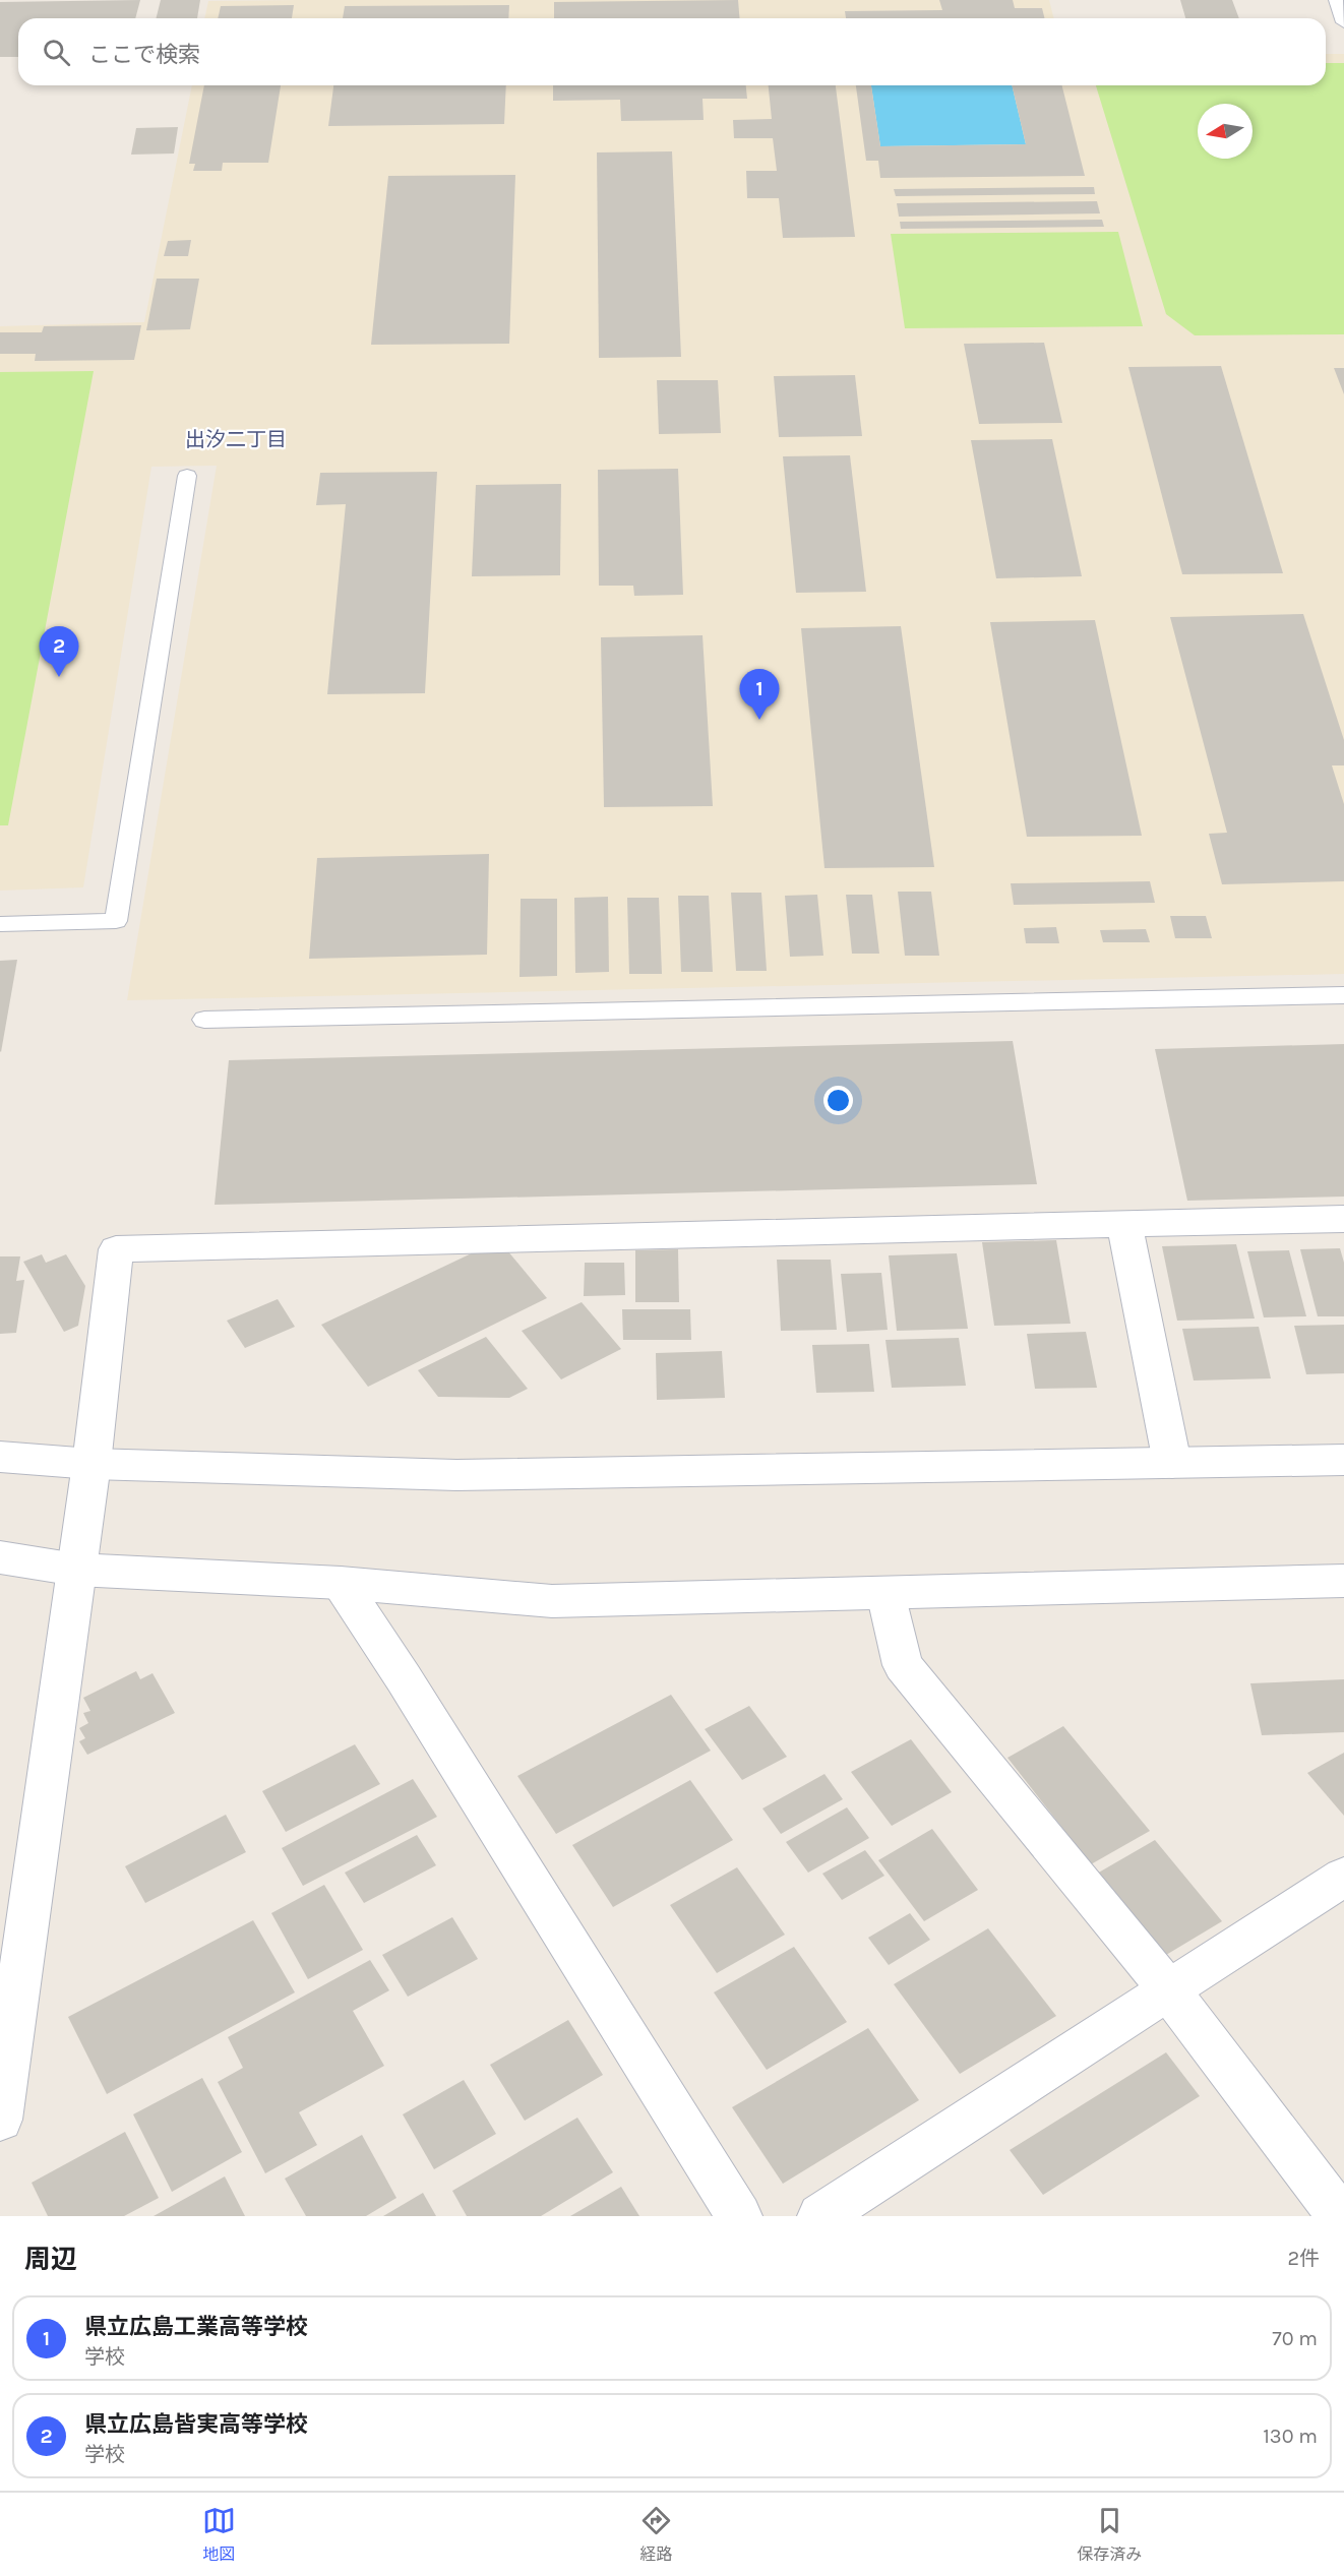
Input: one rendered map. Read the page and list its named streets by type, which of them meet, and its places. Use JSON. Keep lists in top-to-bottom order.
{
  "districts": ["出汐二丁目"],
  "north": "left",
  "page": {
    "search": "ここで検索",
    "pins": ["2", "1"],
    "heading": ["周辺", "2件"],
    "list": [
      {
        "mark": "1",
        "name": "県立広島工業高等学校",
        "note": "学校",
        "value": "70 m"
      },
      {
        "mark": "2",
        "name": "県立広島皆実高等学校",
        "note": "学校",
        "value": "130 m"
      }
    ],
    "nav": ["地図", "経路", "保存済み"]
  }
}
